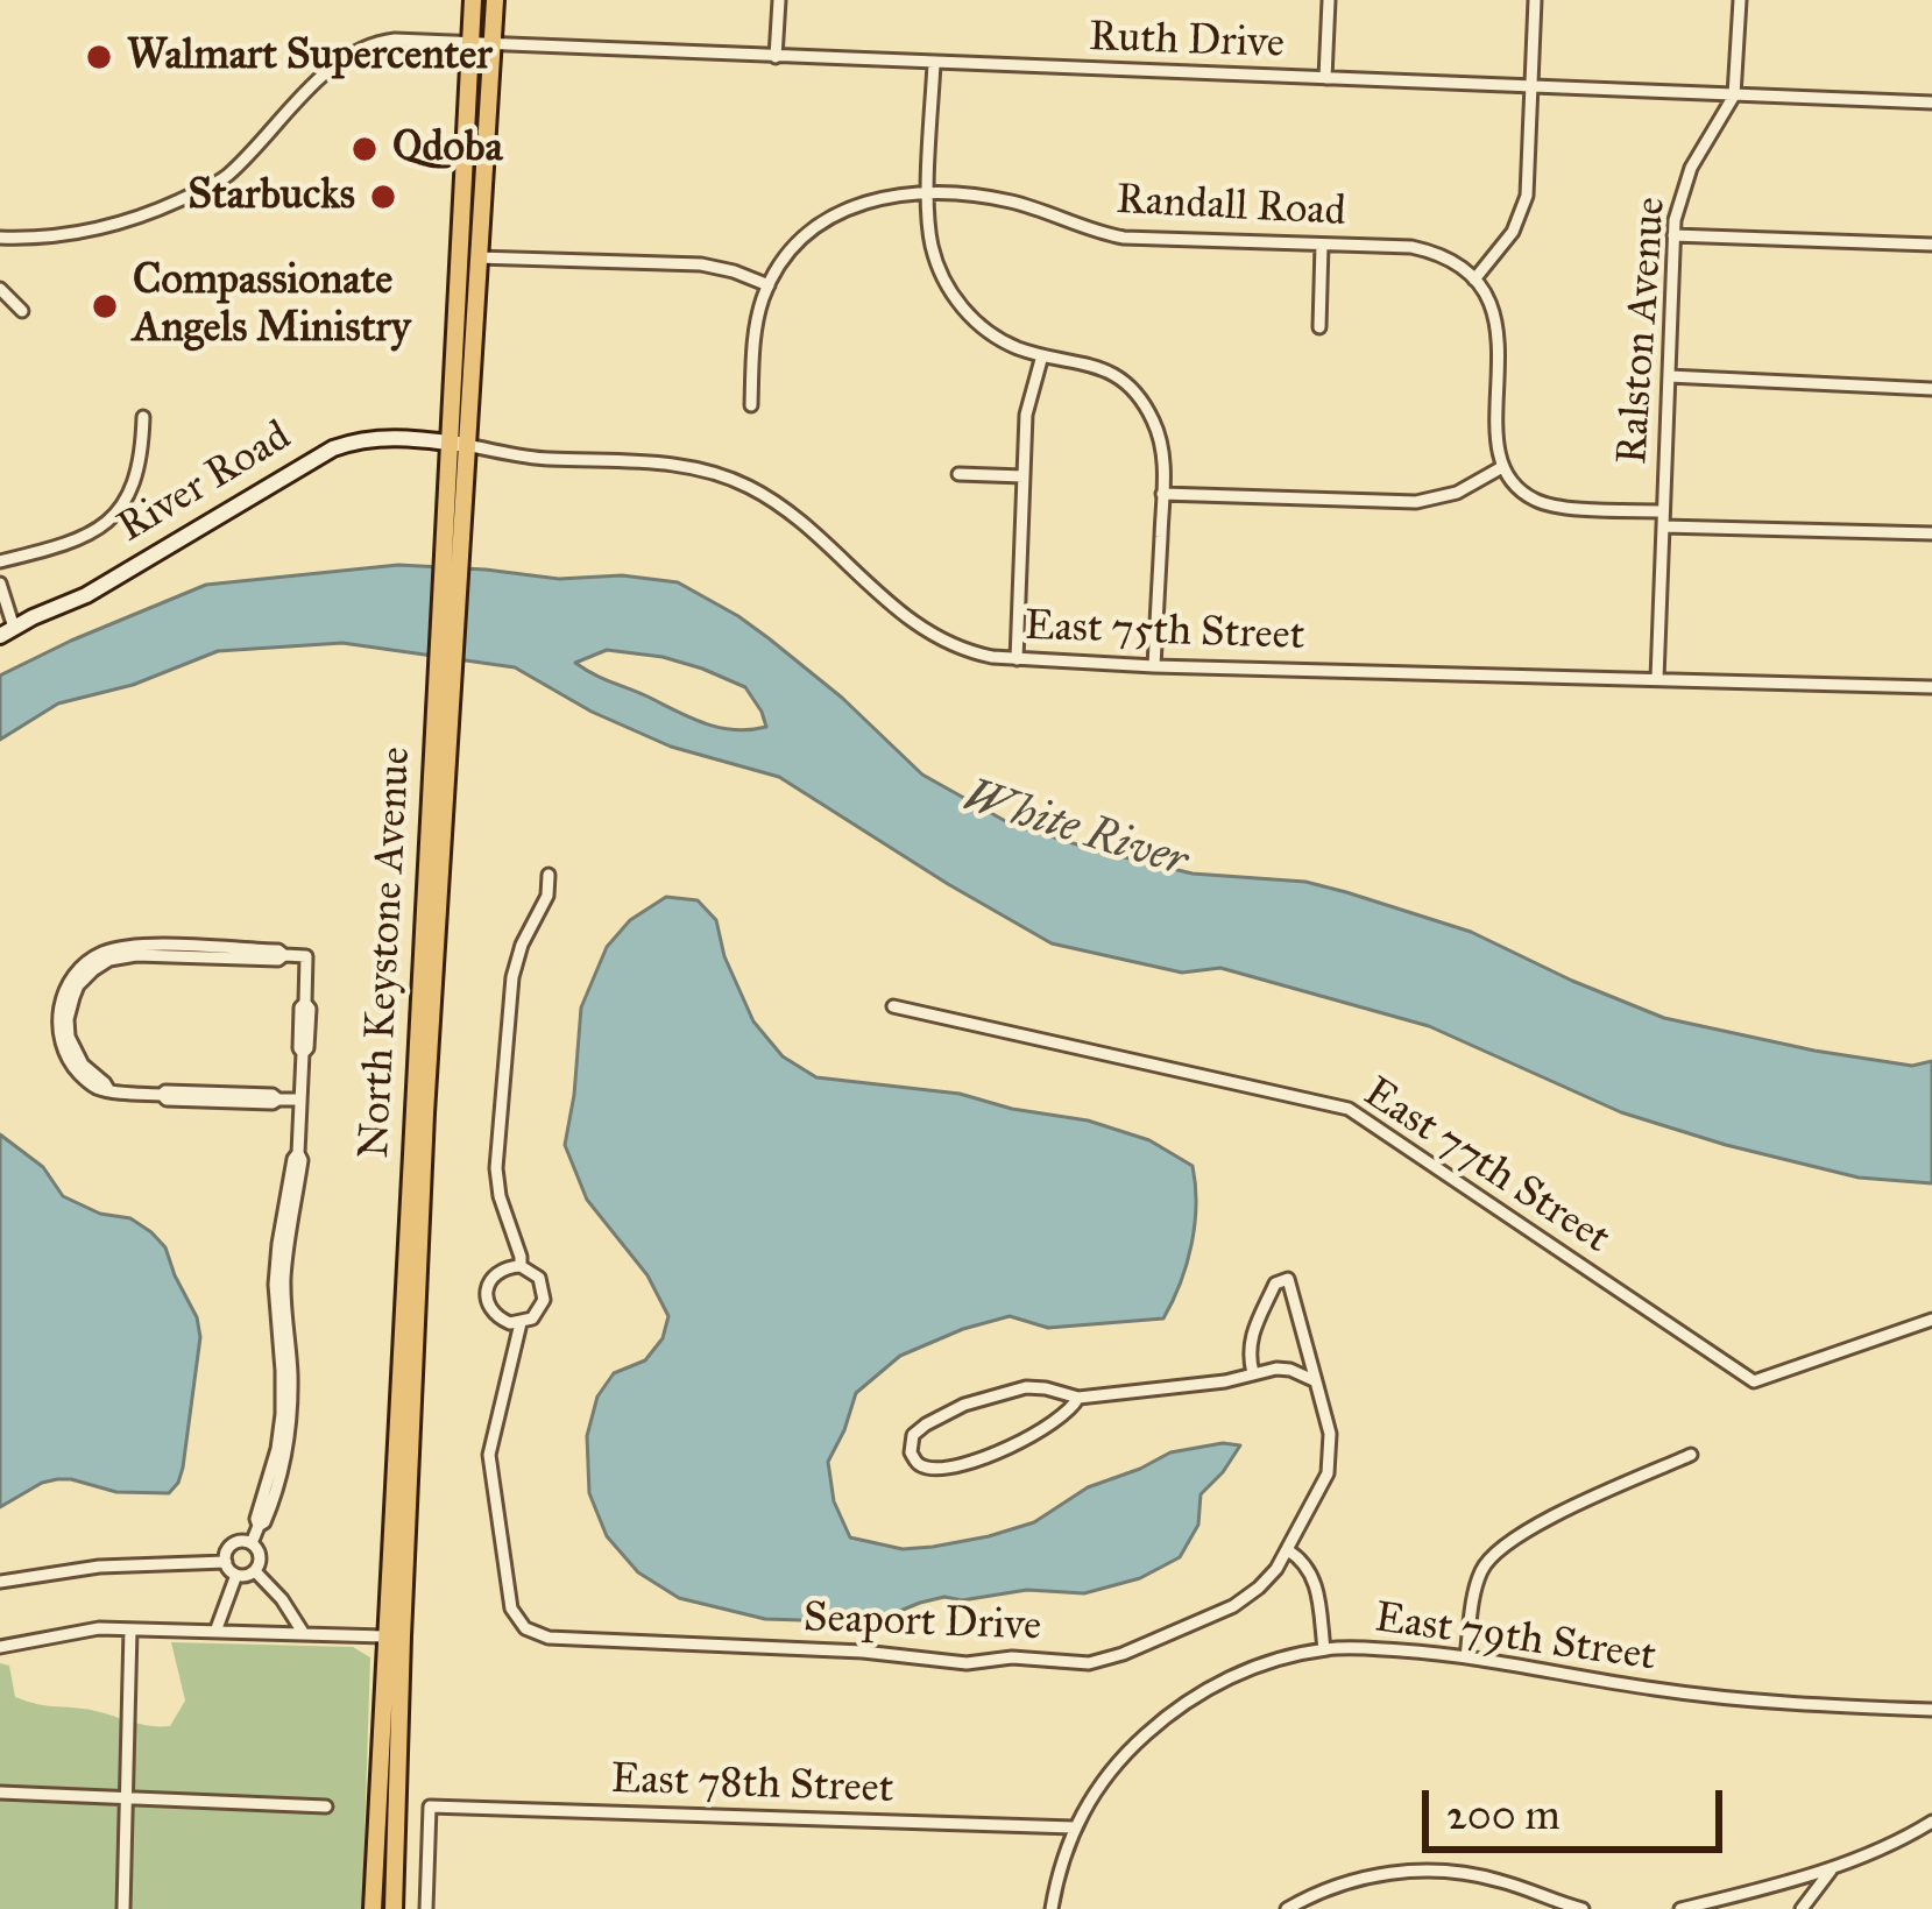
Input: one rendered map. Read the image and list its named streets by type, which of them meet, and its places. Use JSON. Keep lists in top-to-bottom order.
{
  "streets": {
    "main road": ["North Keystone Avenue"],
    "street": [
      "Ruth Drive",
      "Randall Road",
      "Ralston Avenue",
      "River Road",
      "East 75th Street",
      "East 77th Street",
      "Seaport Drive",
      "East 79th Street",
      "East 78th Street"
    ]
  },
  "crossings": [
    ["Ruth Drive", "Ralston Avenue"],
    ["Ruth Drive", "North Keystone Avenue"],
    ["Ralston Avenue", "East 75th Street"],
    ["River Road", "East 75th Street"],
    ["River Road", "North Keystone Avenue"],
    ["East 75th Street", "North Keystone Avenue"],
    ["East 79th Street", "East 78th Street"]
  ],
  "water": ["White River"],
  "places": [
    "Walmart Supercenter",
    "Qdoba",
    "Starbucks",
    "Compassionate Angels Ministry"
  ],
  "scale_bar": "200 m"
}
